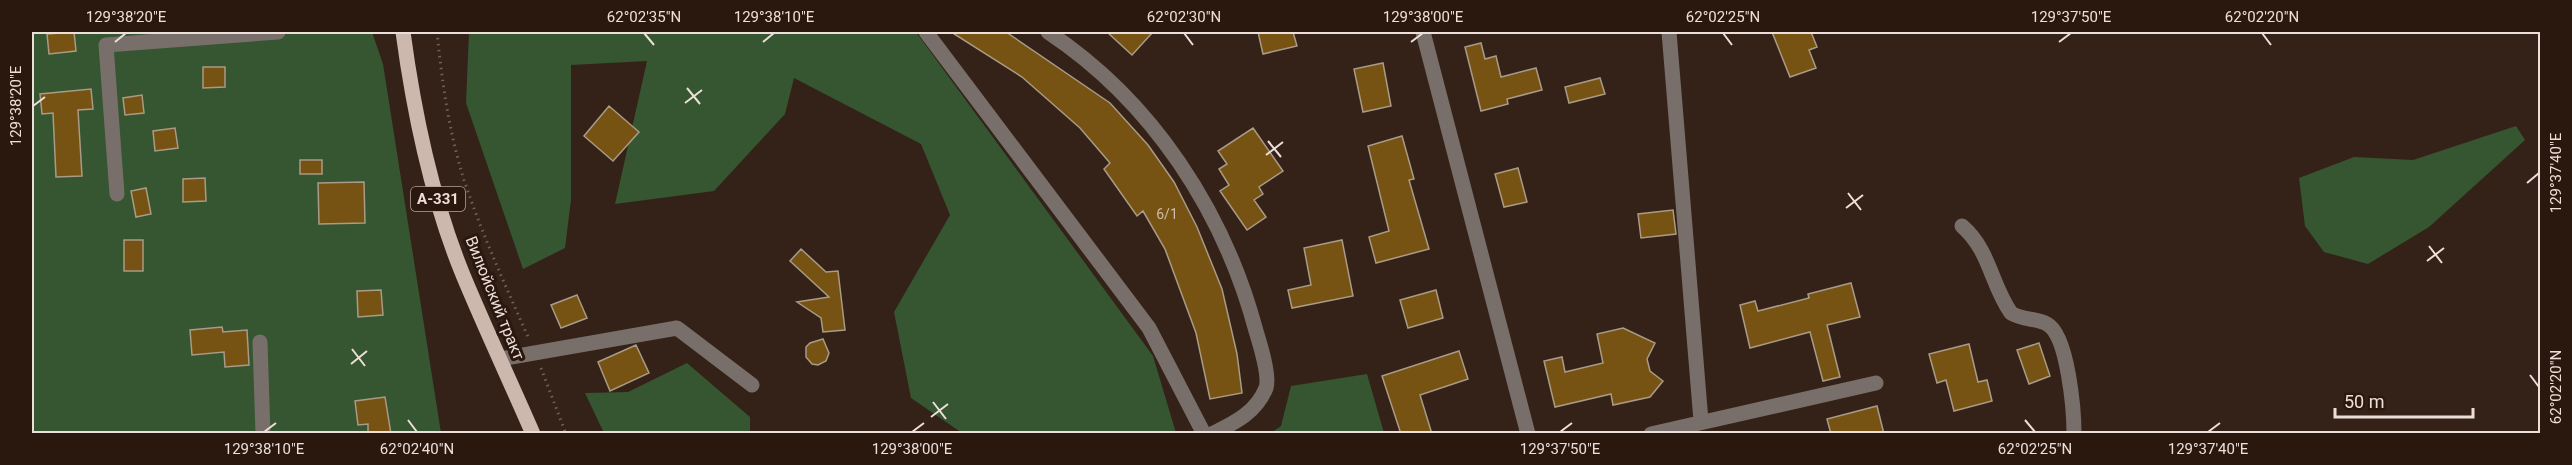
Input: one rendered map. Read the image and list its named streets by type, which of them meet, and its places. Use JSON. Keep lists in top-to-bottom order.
{
  "streets": {
    "main road": ["А-331", "Вилюйский тракт"]
  },
  "house_numbers": ["6/1"],
  "scale_bar": "50 m",
  "coordinates": [
    "129°38'20\"E",
    "62°02'35\"N",
    "129°38'10\"E",
    "62°02'30\"N",
    "129°38'00\"E",
    "62°02'25\"N",
    "129°37'50\"E",
    "62°02'20\"N",
    "129°37'40\"E",
    "62°02'40\"N"
  ]
}
